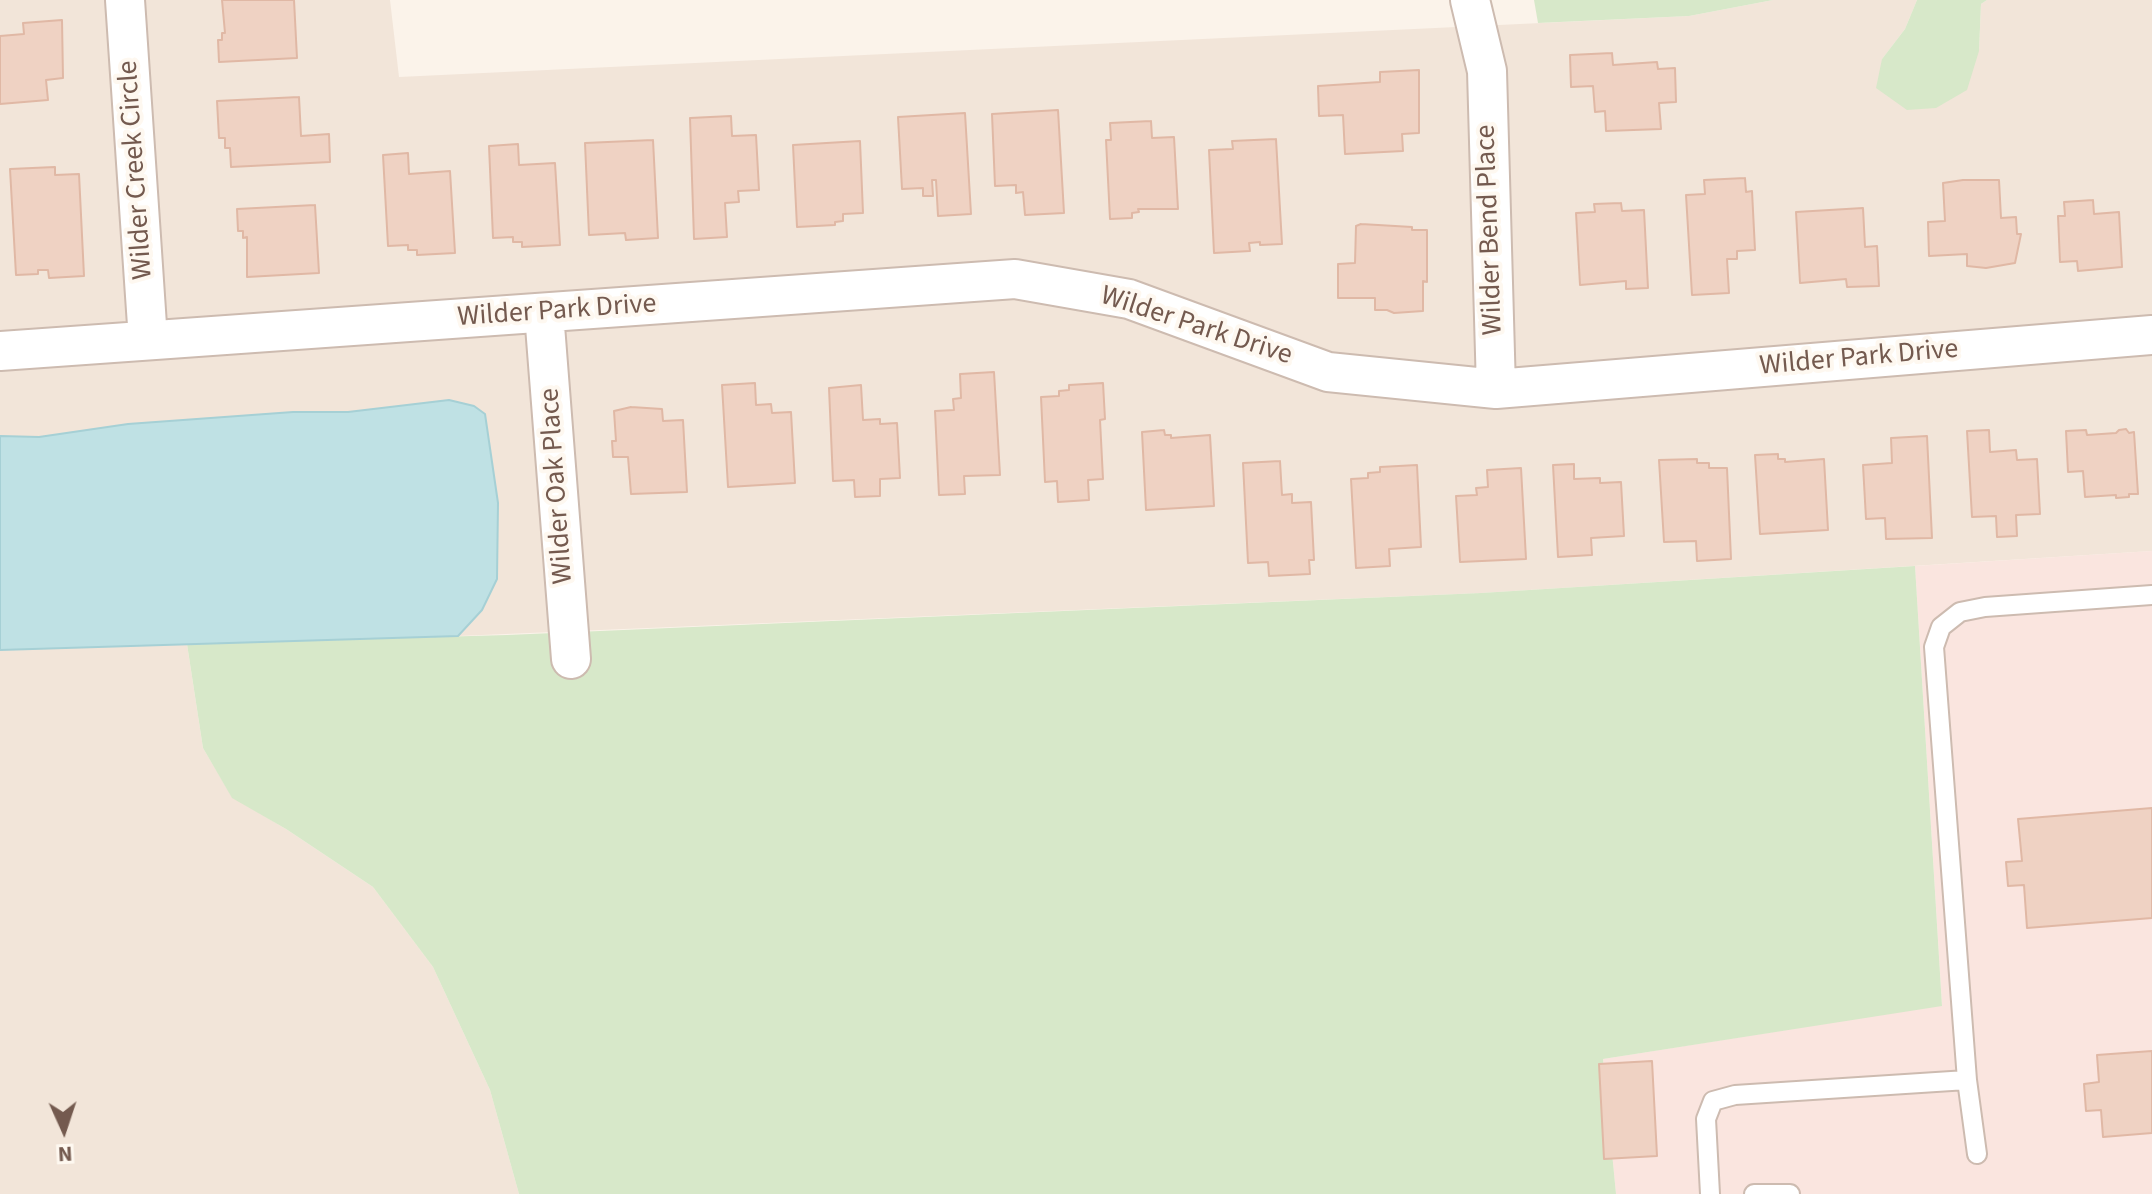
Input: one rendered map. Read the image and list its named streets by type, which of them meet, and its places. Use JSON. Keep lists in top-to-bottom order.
{
  "streets": {
    "street": [
      "Wilder Creek Circle",
      "Wilder Bend Place",
      "Wilder Park Drive",
      "Wilder Oak Place"
    ]
  },
  "crossings": [
    ["Wilder Creek Circle", "Wilder Park Drive"],
    ["Wilder Bend Place", "Wilder Park Drive"],
    ["Wilder Park Drive", "Wilder Oak Place"]
  ],
  "north": "bottom"
}
